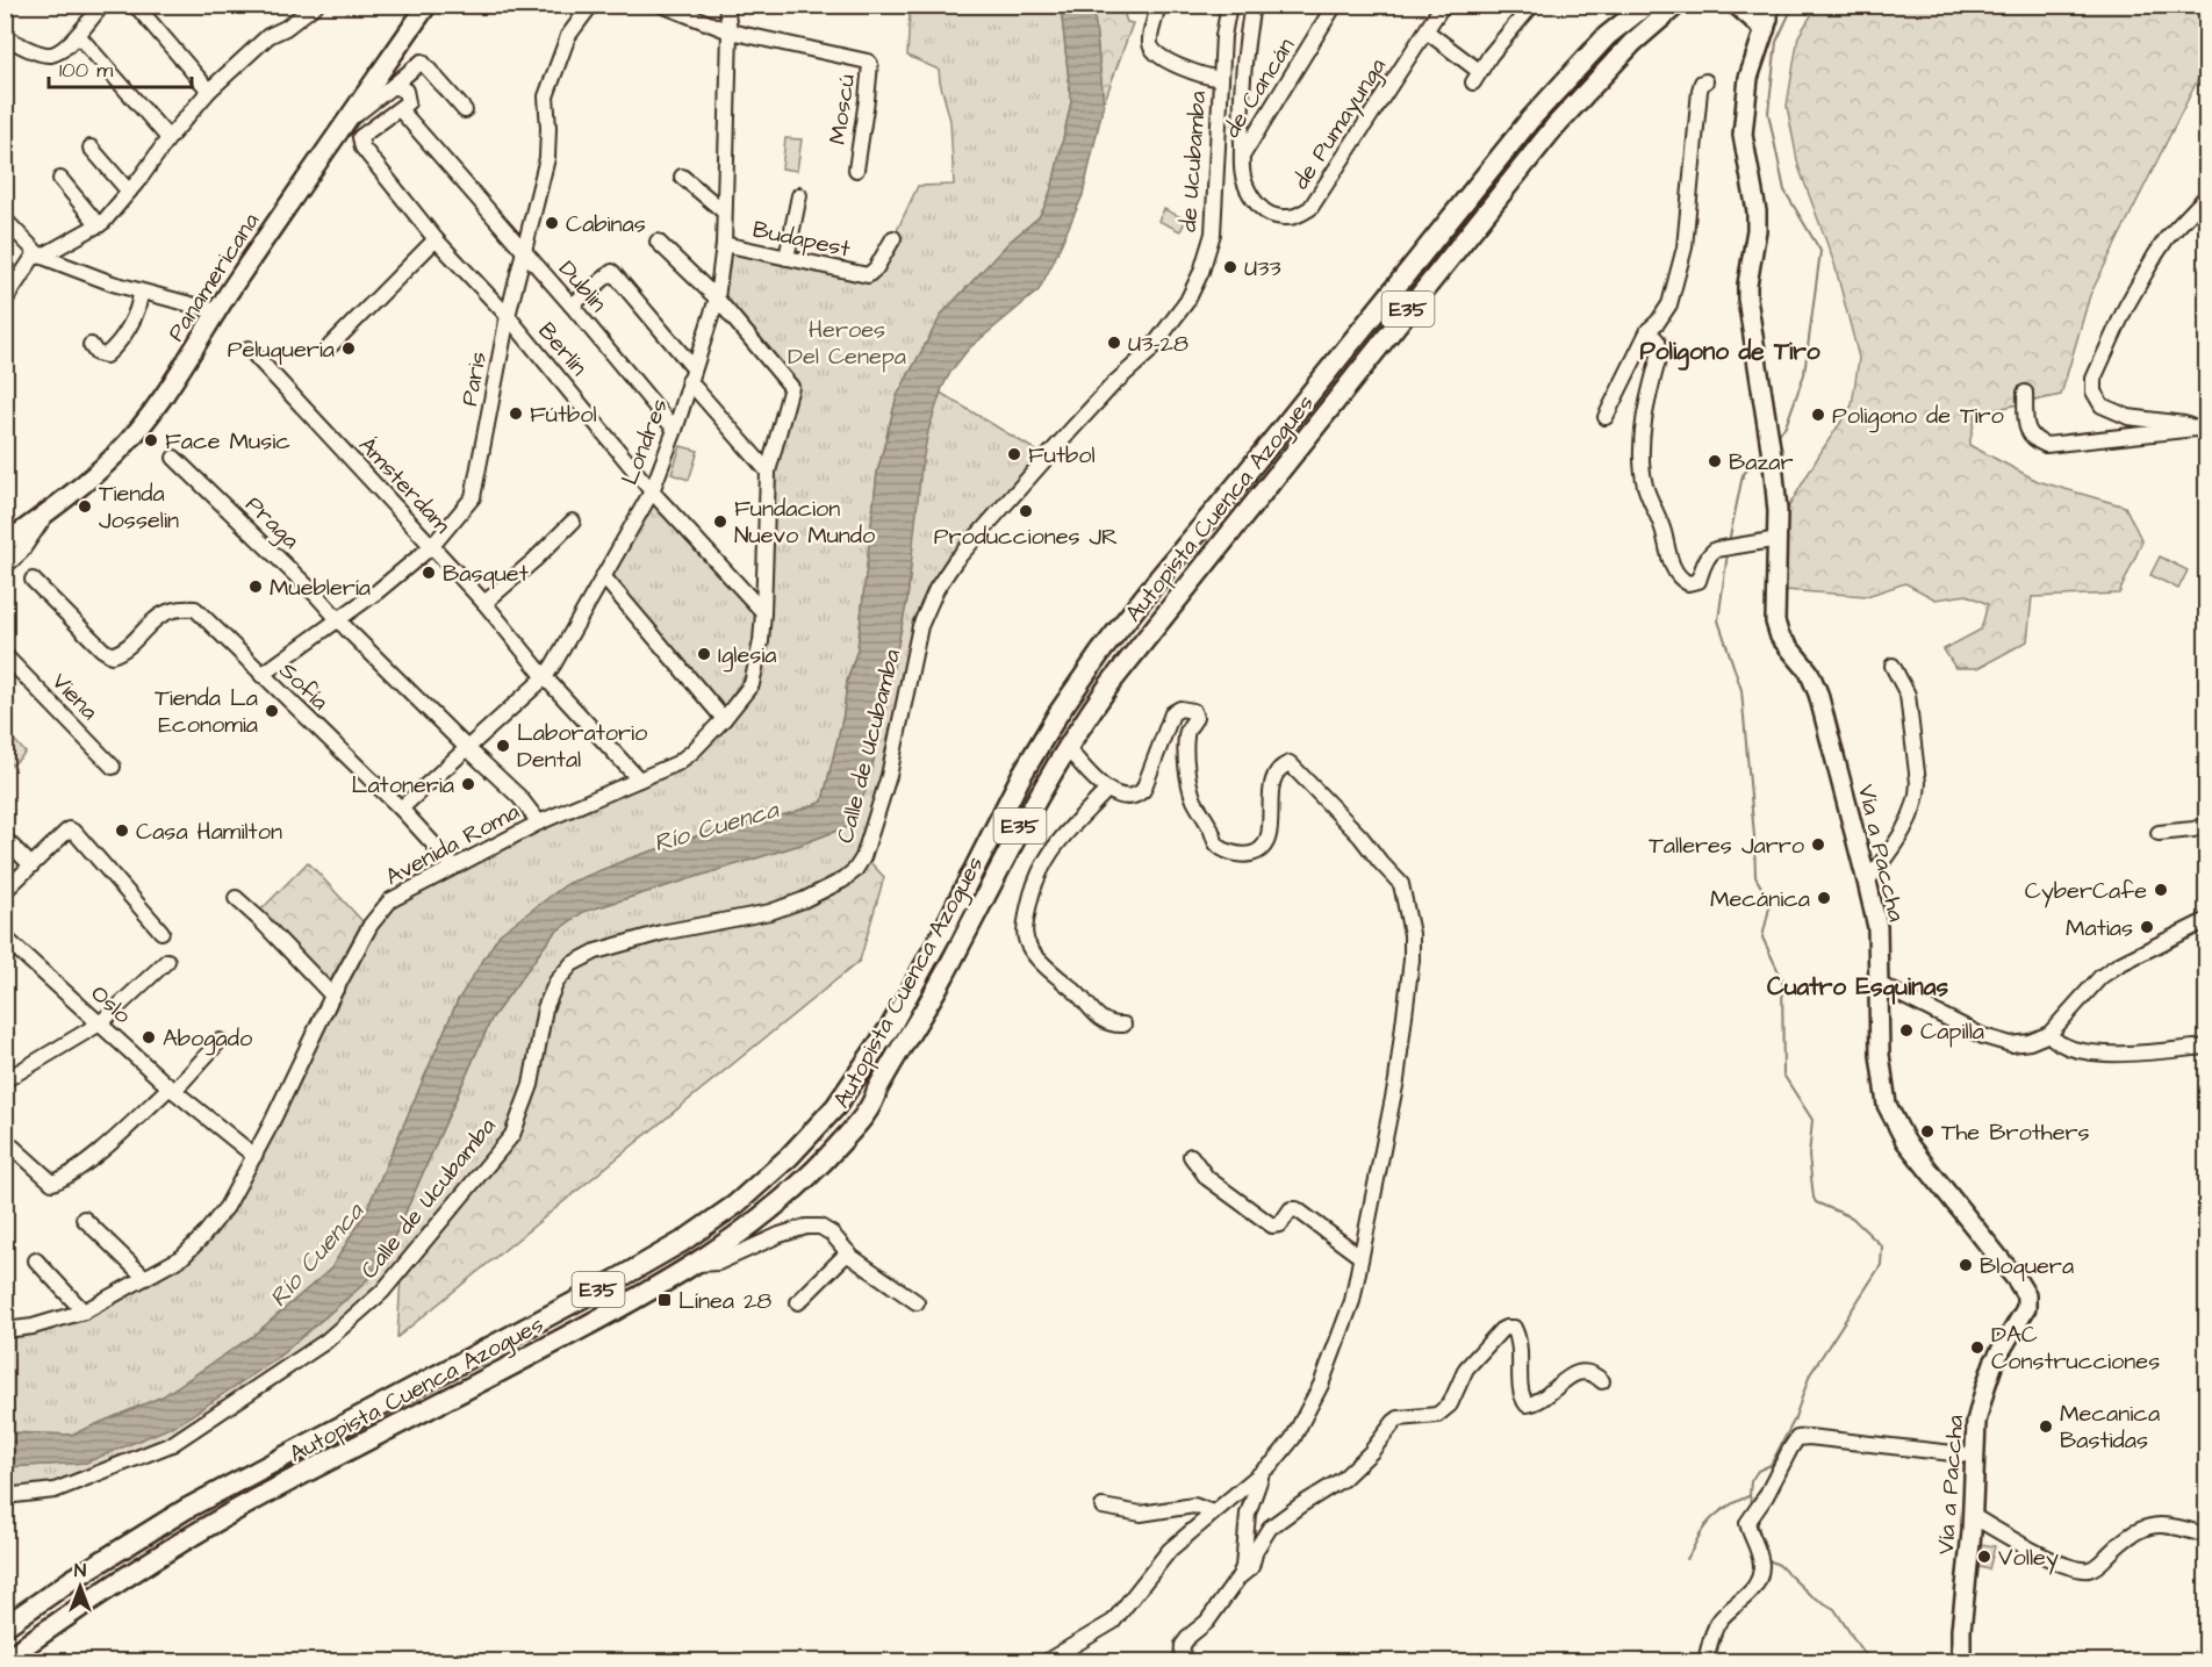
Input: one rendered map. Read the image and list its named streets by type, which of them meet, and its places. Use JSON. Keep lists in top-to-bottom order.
{
  "streets": {
    "highway": ["E35", "Autopista Cuenca Azogues"],
    "main road": ["Panamericana", "Vía a Paccha"],
    "street": [
      "de Cancán",
      "Moscú",
      "de Pumayunga",
      "de Ucubamba",
      "Budapest",
      "Dublin",
      "Berlín",
      "Paris",
      "Londres",
      "Ámsterdam",
      "Praga",
      "Sofía",
      "Viena",
      "Calle de Ucubamba",
      "Avenida Roma",
      "Oslo"
    ]
  },
  "crossings": [
    ["de Cancán", "de Pumayunga"],
    ["Moscú", "Londres"],
    ["de Ucubamba", "Calle de Ucubamba"],
    ["Budapest", "Londres"],
    ["Dublin", "Berlín"],
    ["Dublin", "Paris"],
    ["Dublin", "Londres"],
    ["Berlín", "Paris"],
    ["Berlín", "Londres"],
    ["Berlín", "Avenida Roma"],
    ["Paris", "Ámsterdam"],
    ["Paris", "Praga"],
    ["Paris", "Sofía"],
    ["Londres", "Ámsterdam"],
    ["Londres", "Praga"],
    ["Londres", "Sofía"],
    ["Londres", "Avenida Roma"],
    ["Ámsterdam", "Avenida Roma"],
    ["Praga", "Avenida Roma"],
    ["Sofía", "Avenida Roma"],
    ["Avenida Roma", "Oslo"]
  ],
  "districts": ["Poligono de Tiro", "Cuatro Esquinas"],
  "water": ["Río Cuenca"],
  "parks": ["Heroes Del Cenepa"],
  "places": {
    "other": [
      "Cabinas",
      "U33",
      "U3-28",
      "Peluqueria",
      "Fútbol",
      "Poligono de Tiro",
      "Face Music",
      "Futbol",
      "Bazar",
      "Tienda Josselin",
      "Producciones JR",
      "Fundacion Nuevo Mundo",
      "Basquet",
      "Mueblería",
      "Iglesia",
      "Tienda La Economia",
      "Laboratorio Dental",
      "Latoneria",
      "Casa Hamilton",
      "Talleres Jarro",
      "CyberCafe",
      "Mecánica",
      "Matias",
      "Capilla",
      "Abogado",
      "The Brothers",
      "Bloquera",
      "DAC Construcciones",
      "Mecanica Bastidas",
      "Volley"
    ],
    "transit": ["Línea 28"]
  },
  "scale_bar": "100 m",
  "north": "top"
}
